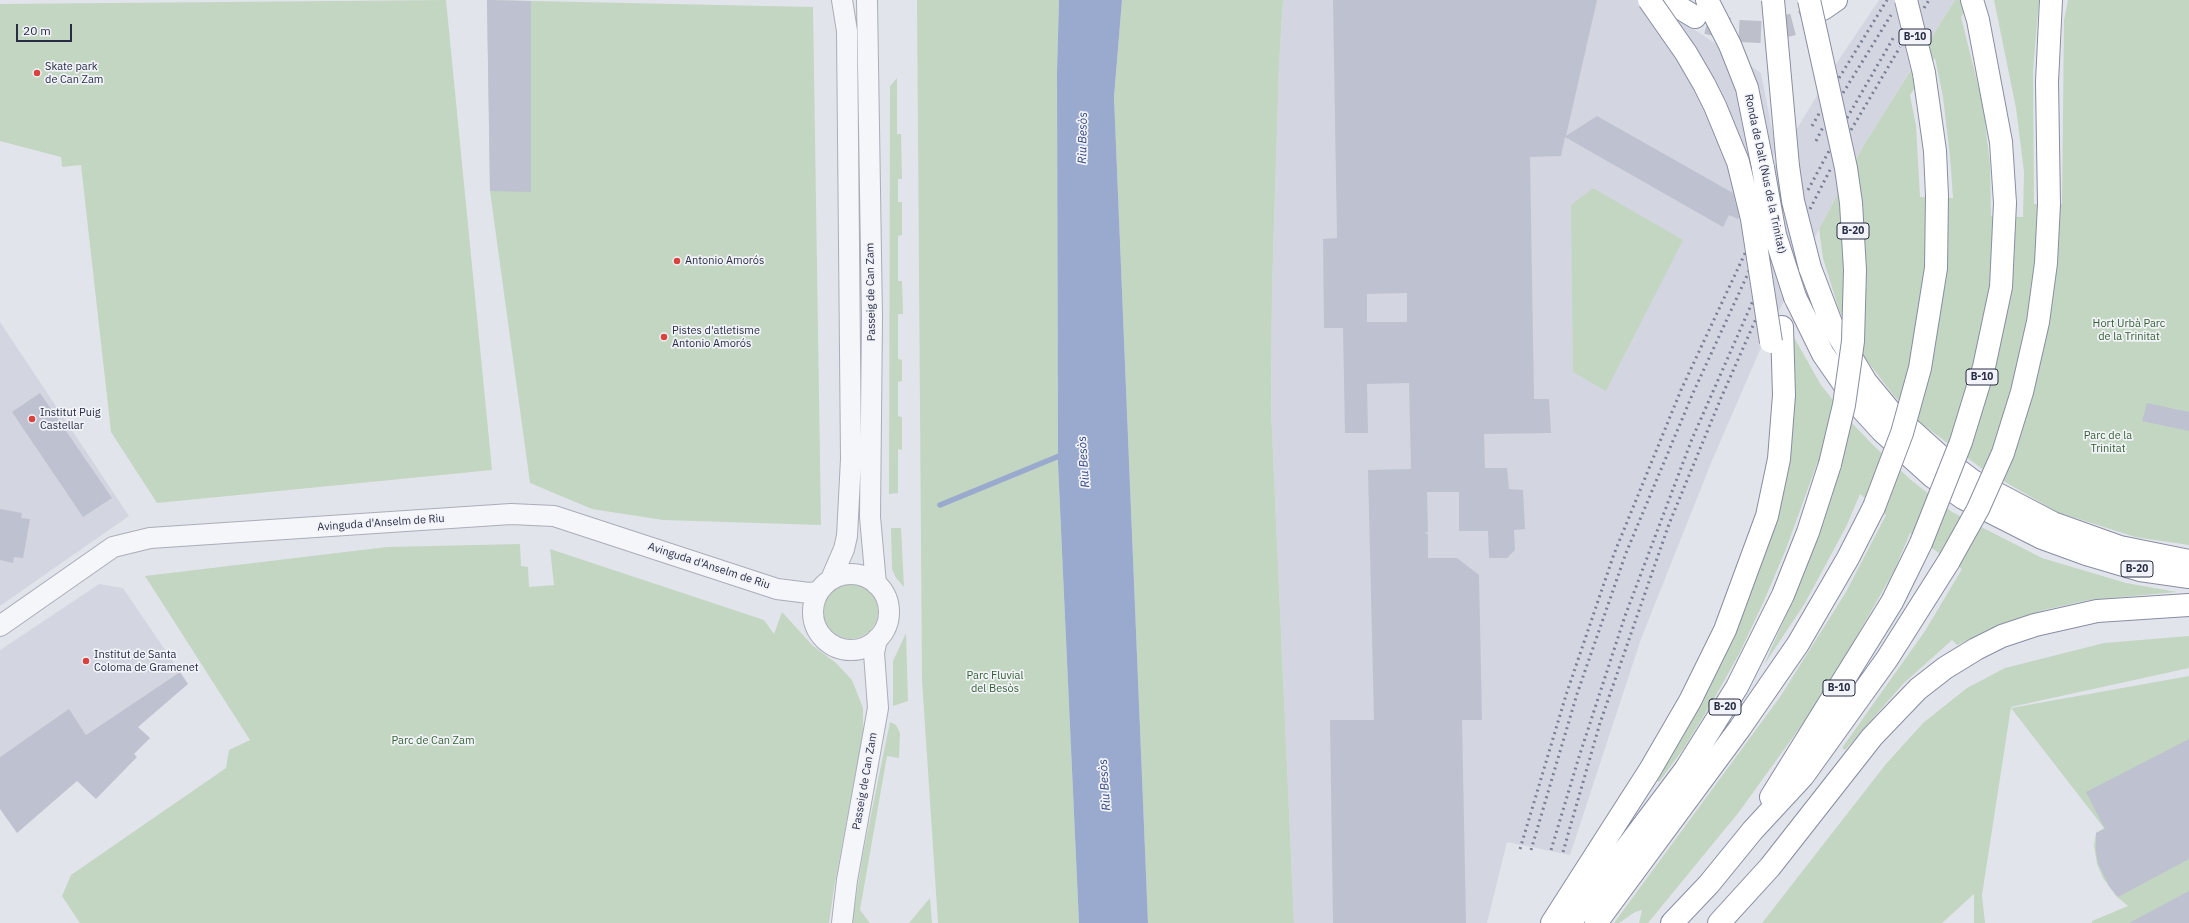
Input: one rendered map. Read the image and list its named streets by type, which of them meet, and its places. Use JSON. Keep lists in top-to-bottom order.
{
  "streets": {
    "highway": ["B-10", "Ronda de Dalt (Nus de la Trinitat)", "B-20"],
    "street": ["Passeig de Can Zam", "Avinguda d'Anselm de Riu"]
  },
  "crossings": [
    ["Passeig de Can Zam", "Avinguda d'Anselm de Riu"]
  ],
  "water": ["Riu Besòs"],
  "parks": [
    "Hort Urbà Parc de la Trinitat",
    "Parc de la Trinitat",
    "Parc Fluvial del Besòs",
    "Parc de Can Zam"
  ],
  "places": [
    "Skate park de Can Zam",
    "Antonio Amorós",
    "Pistes d'atletisme Antonio Amorós",
    "Institut Puig Castellar",
    "Institut de Santa Coloma de Gramenet"
  ],
  "scale_bar": "20 m"
}
